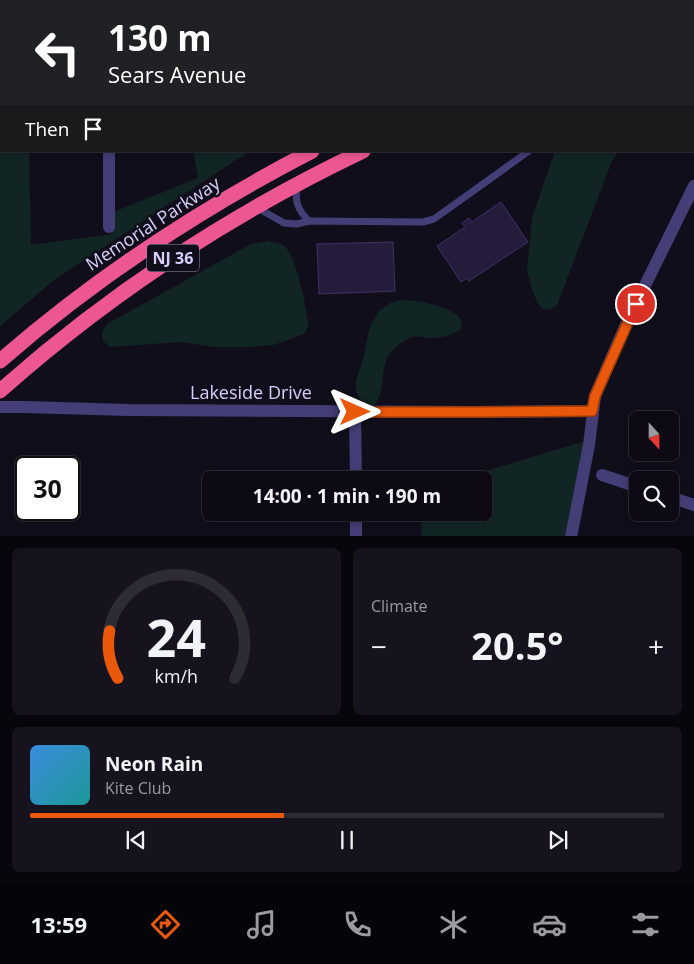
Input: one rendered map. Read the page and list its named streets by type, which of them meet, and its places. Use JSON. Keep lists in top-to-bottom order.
{
  "streets": {
    "highway": ["Memorial Parkway", "NJ 36"],
    "street": ["Lakeside Drive"]
  },
  "north": "bottom",
  "page": {
    "turn": ["130 m", "Sears Avenue"],
    "then": "Then",
    "limit": "30",
    "trip": "14:00 · 1 min · 190 m",
    "tile": "Climate",
    "heat": ["−", "20.5°", "+"],
    "song": ["Neon Rain", "Kite Club"],
    "tabs": "13:59",
    "gauge": ["24", "km/h"]
  }
}
